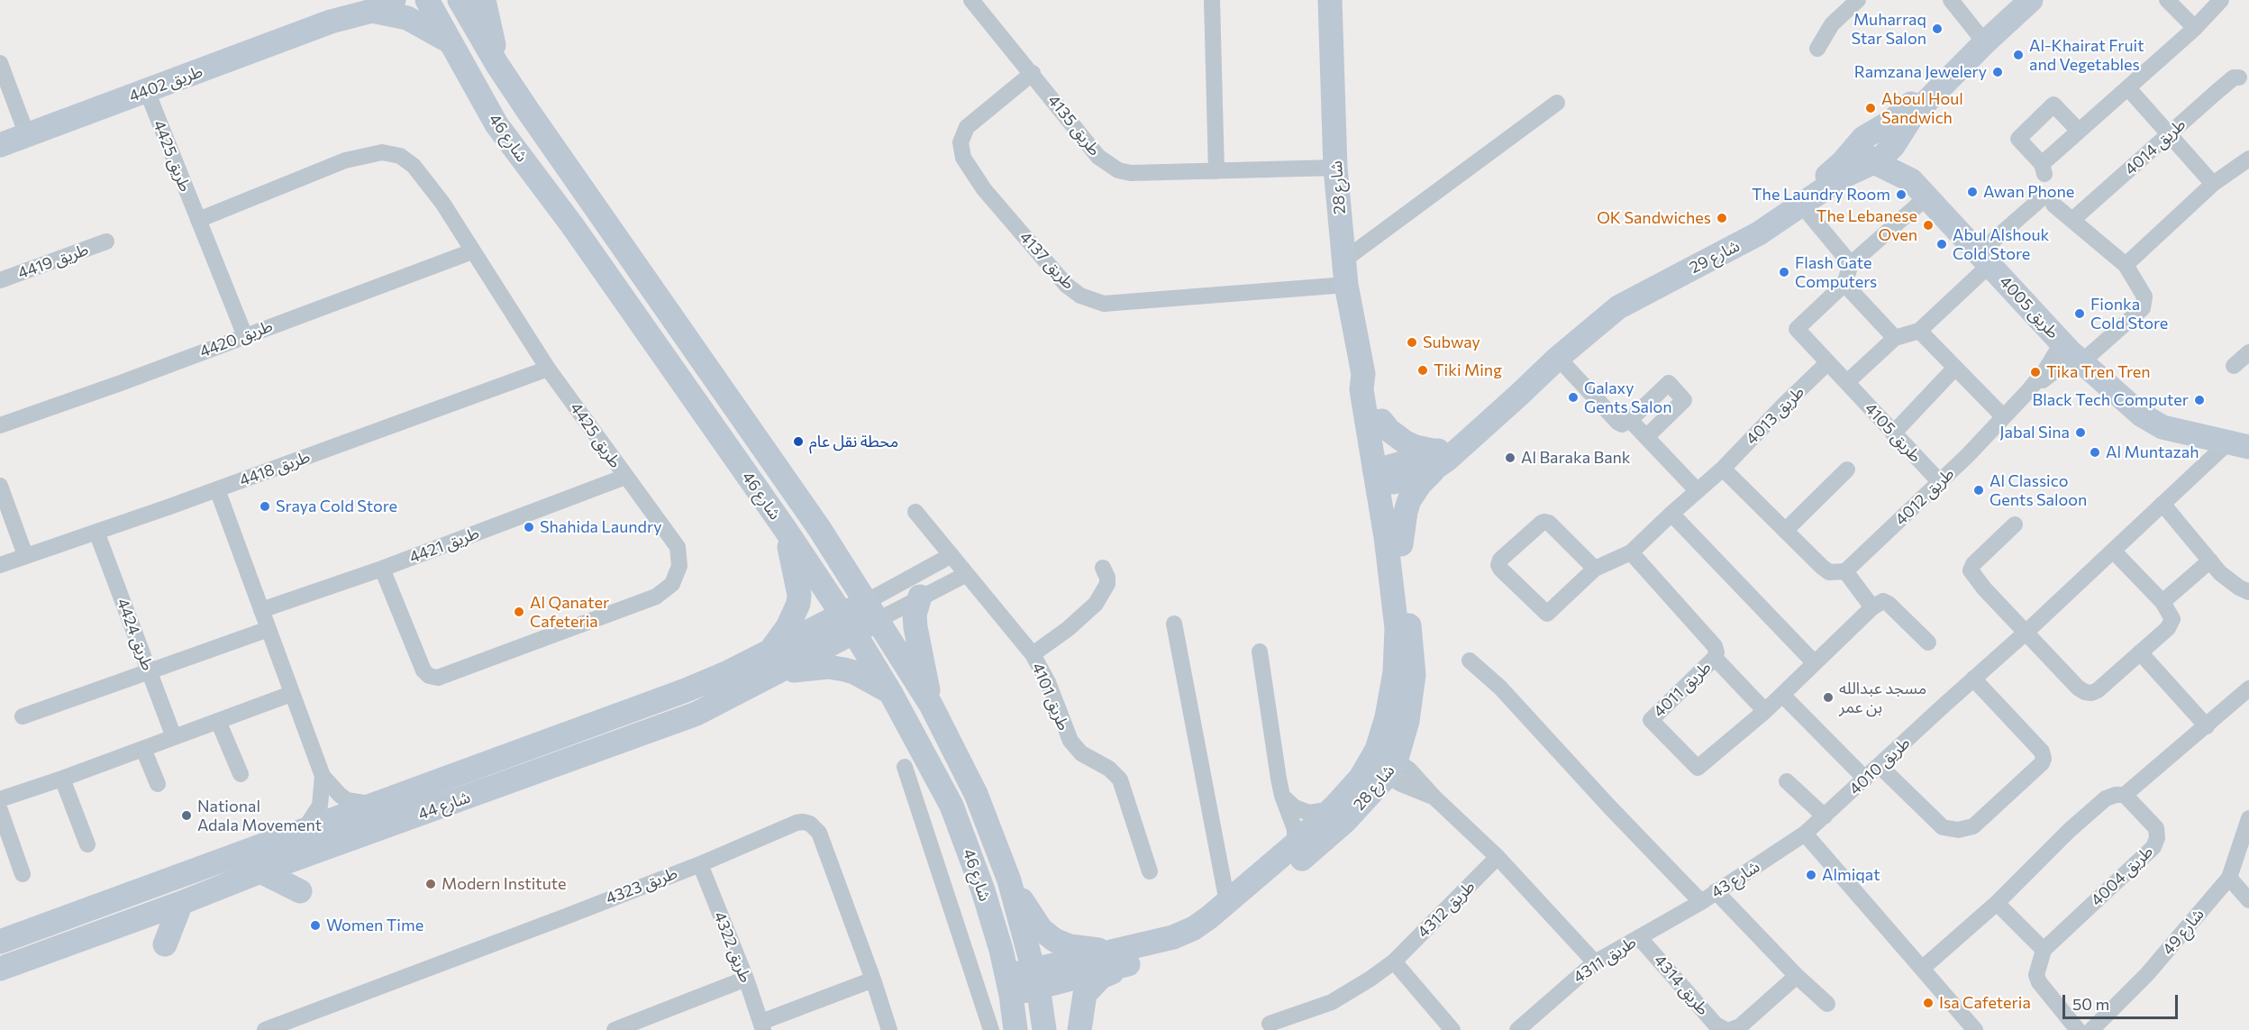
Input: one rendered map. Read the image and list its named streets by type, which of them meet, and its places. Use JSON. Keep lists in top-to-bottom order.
{
  "streets": {
    "main road": [
      "طريق 4402",
      "شارع 46",
      "شارع 28",
      "شارع 29",
      "طريق 4005",
      "شارع 44"
    ],
    "street": [
      "طريق 4135",
      "طريق 4014",
      "طريق 4425",
      "طريق 4137",
      "طريق 4419",
      "طريق 4420",
      "طريق 4013",
      "طريق 4105",
      "طريق 4418",
      "طريق 4012",
      "طريق 4421",
      "طريق 4424",
      "طريق 4011",
      "طريق 4101",
      "طريق 4010",
      "طريق 4004",
      "شارع 43",
      "طريق 4323",
      "طريق 4312",
      "شارع 49",
      "طريق 4322",
      "طريق 4311",
      "طريق 4314"
    ]
  },
  "crossings": [
    ["طريق 4402", "طريق 4425"],
    ["طريق 4135", "شارع 28"],
    ["طريق 4135", "طريق 4137"],
    ["شارع 46", "شارع 28"],
    ["شارع 46", "شارع 44"],
    ["طريق 4425", "طريق 4420"],
    ["طريق 4425", "طريق 4418"],
    ["طريق 4425", "طريق 4421"],
    ["شارع 28", "شارع 29"],
    ["شارع 28", "طريق 4137"],
    ["شارع 29", "طريق 4005"],
    ["طريق 4005", "طريق 4012"],
    ["طريق 4005", "طريق 4010"],
    ["طريق 4013", "طريق 4105"],
    ["طريق 4013", "طريق 4011"],
    ["طريق 4105", "طريق 4012"],
    ["طريق 4418", "طريق 4424"],
    ["طريق 4010", "شارع 43"],
    ["شارع 43", "طريق 4311"],
    ["طريق 4323", "طريق 4322"],
    ["طريق 4311", "طريق 4314"]
  ],
  "places": [
    "Muharraq Star Salon",
    "Al-Khairat Fruit and Vegetables",
    "Ramzana Jewelery",
    "Aboul Houl Sandwich",
    "Awan Phone",
    "The Laundry Room",
    "OK Sandwiches",
    "The Lebanese Oven",
    "Abul Alshouk Cold Store",
    "Flash Gate Computers",
    "Fionka Cold Store",
    "Subway",
    "Tiki Ming",
    "Tika Tren Tren",
    "Galaxy Gents Salon",
    "Black Tech Computer",
    "Jabal Sina",
    "محطة نقل عام",
    "Al Muntazah",
    "Al Baraka Bank",
    "Al Classico Gents Saloon",
    "Sraya Cold Store",
    "Shahida Laundry",
    "Al Qanater Cafeteria",
    "مسجد عبدالله بن عمر",
    "National Adala Movement",
    "Almiqat",
    "Modern Institute",
    "Women Time",
    "Isa Cafeteria"
  ],
  "scale_bar": "50 m"
}
